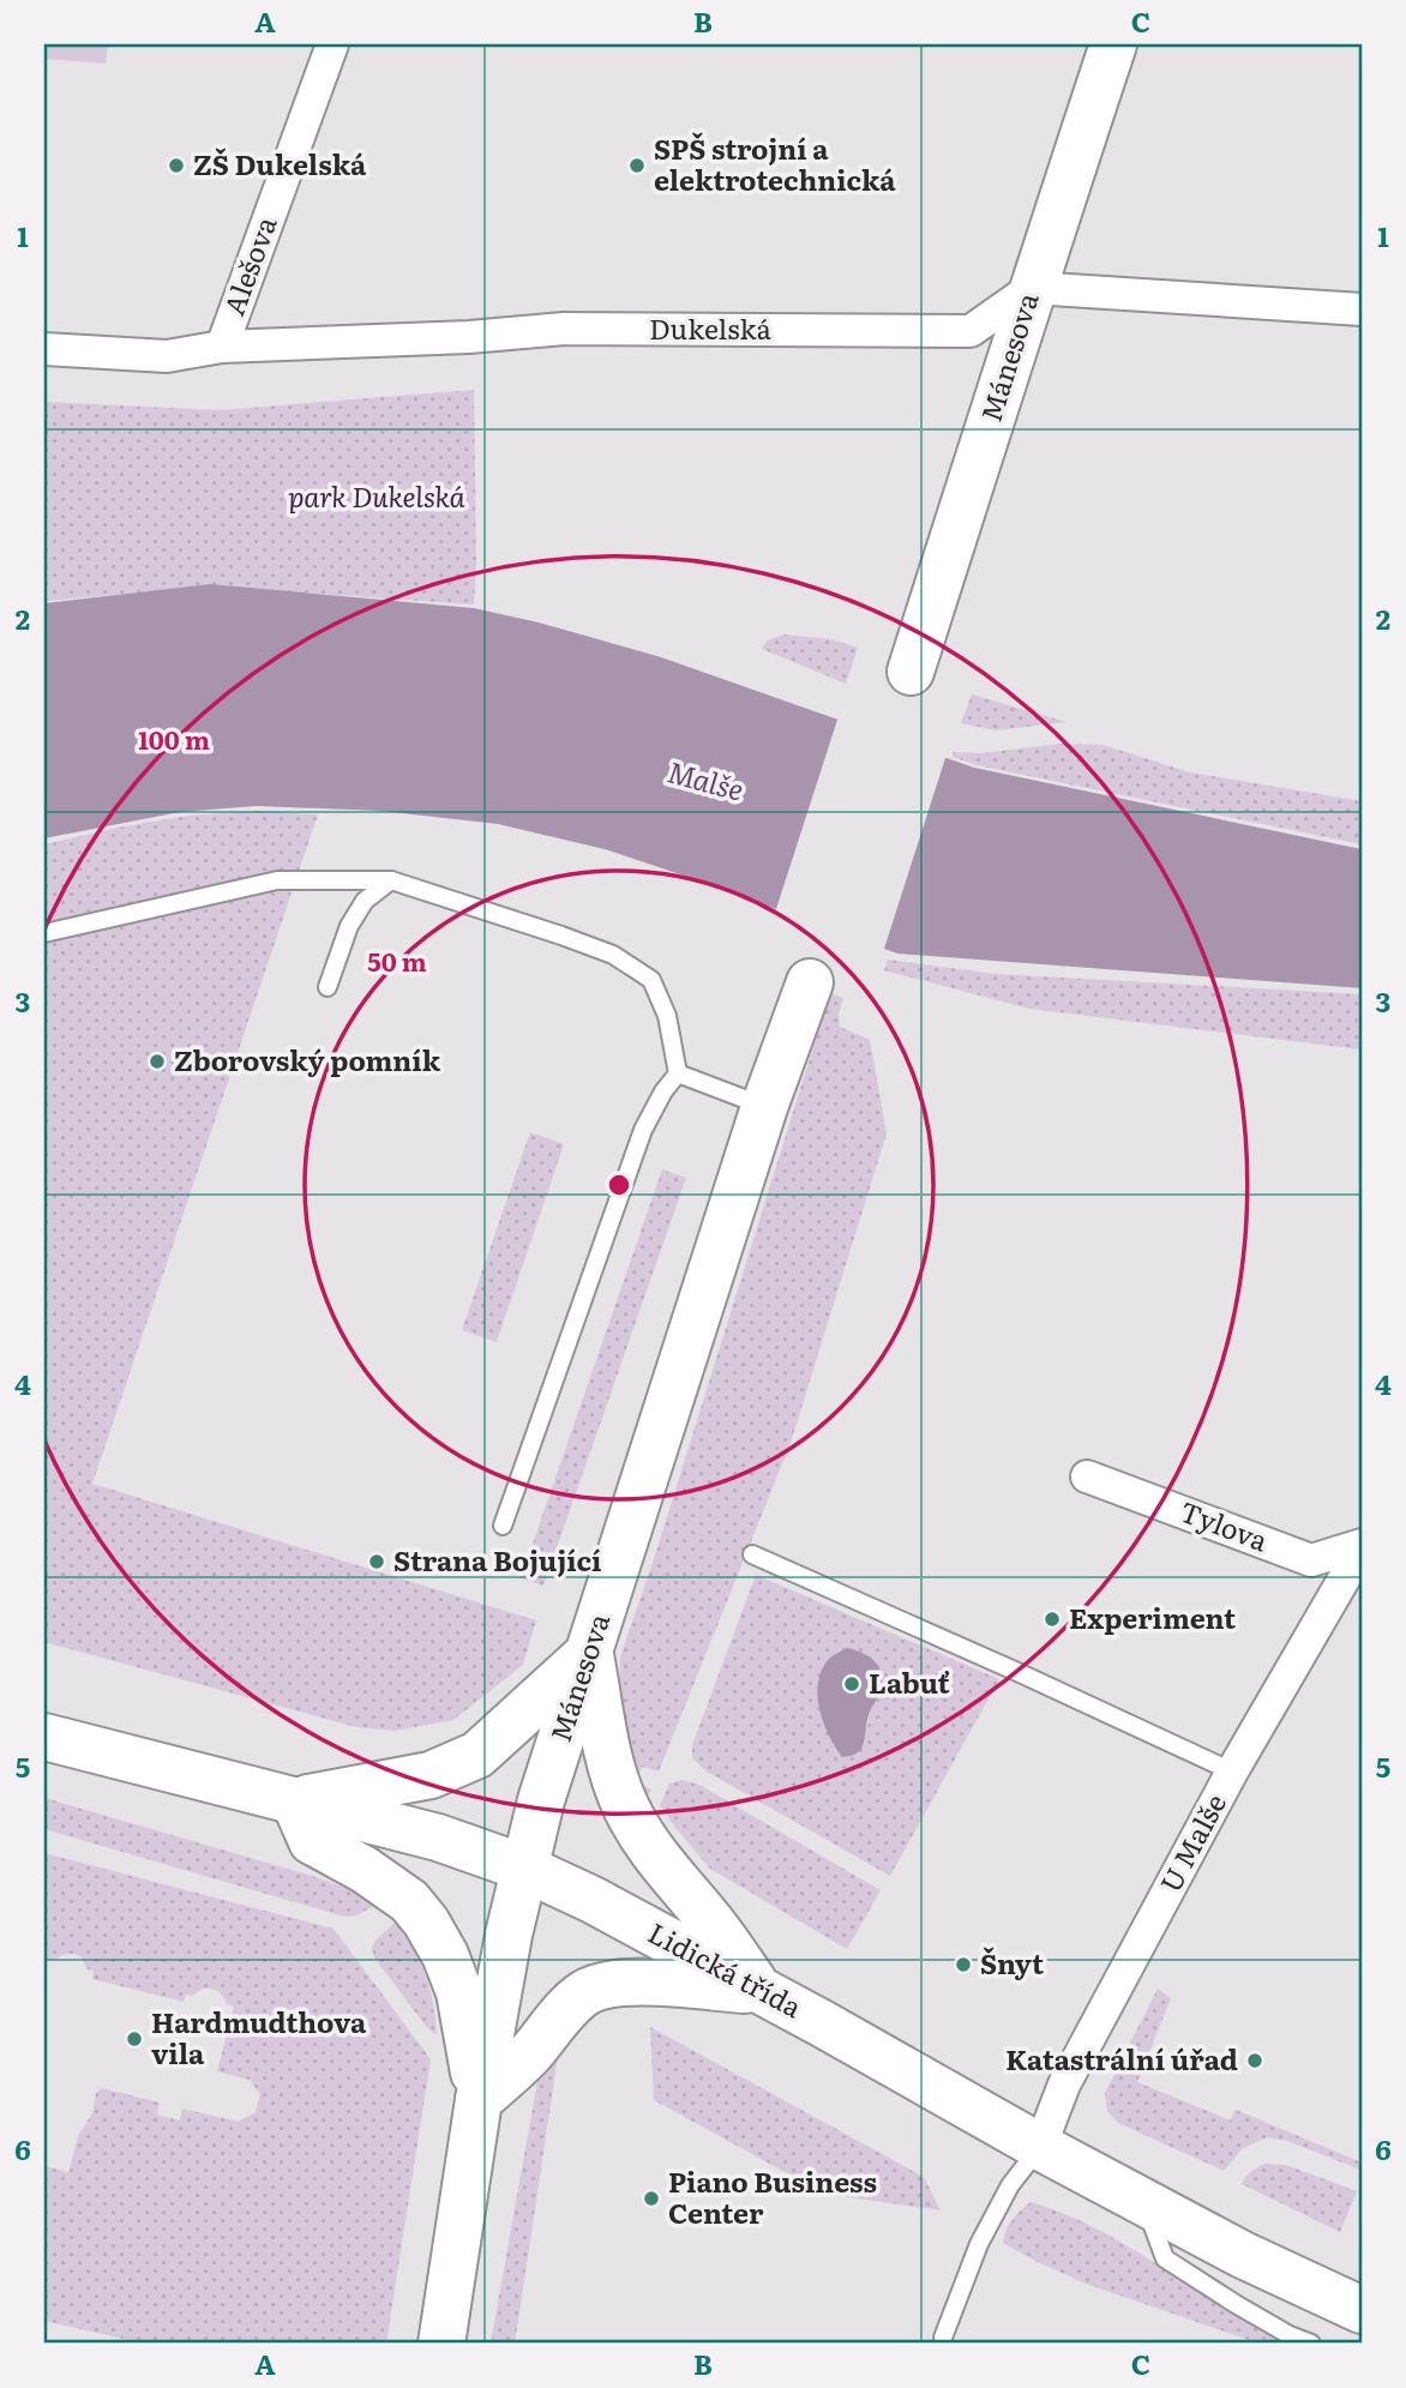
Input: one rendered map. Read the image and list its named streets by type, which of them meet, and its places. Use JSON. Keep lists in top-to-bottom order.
{
  "streets": {
    "main road": ["Mánesova", "Lidická třída"],
    "street": [
      "Alešova",
      "Dukelská",
      "Tylova",
      "U Malše"
    ]
  },
  "crossings": [
    ["Alešova", "Dukelská"],
    ["Dukelská", "Mánesova"],
    ["Mánesova", "Lidická třída"],
    ["Tylova", "U Malše"],
    ["U Malše", "Lidická třída"]
  ],
  "water": ["Malše"],
  "parks": ["park Dukelská"],
  "places": [
    "ZŠ Dukelská",
    "SPŠ strojní a elektrotechnická",
    "Zborovský pomník",
    "Strana Bojující",
    "Experiment",
    "Labuť",
    "Šnyt",
    "Hardmudthova vila",
    "Katastrální úřad",
    "Piano Business Center"
  ],
  "grid": {
    "columns": ["A", "B", "C"],
    "rows": [
      "1",
      "2",
      "3",
      "4",
      "5",
      "6"
    ]
  },
  "rings": ["100 m", "50 m"]
}
